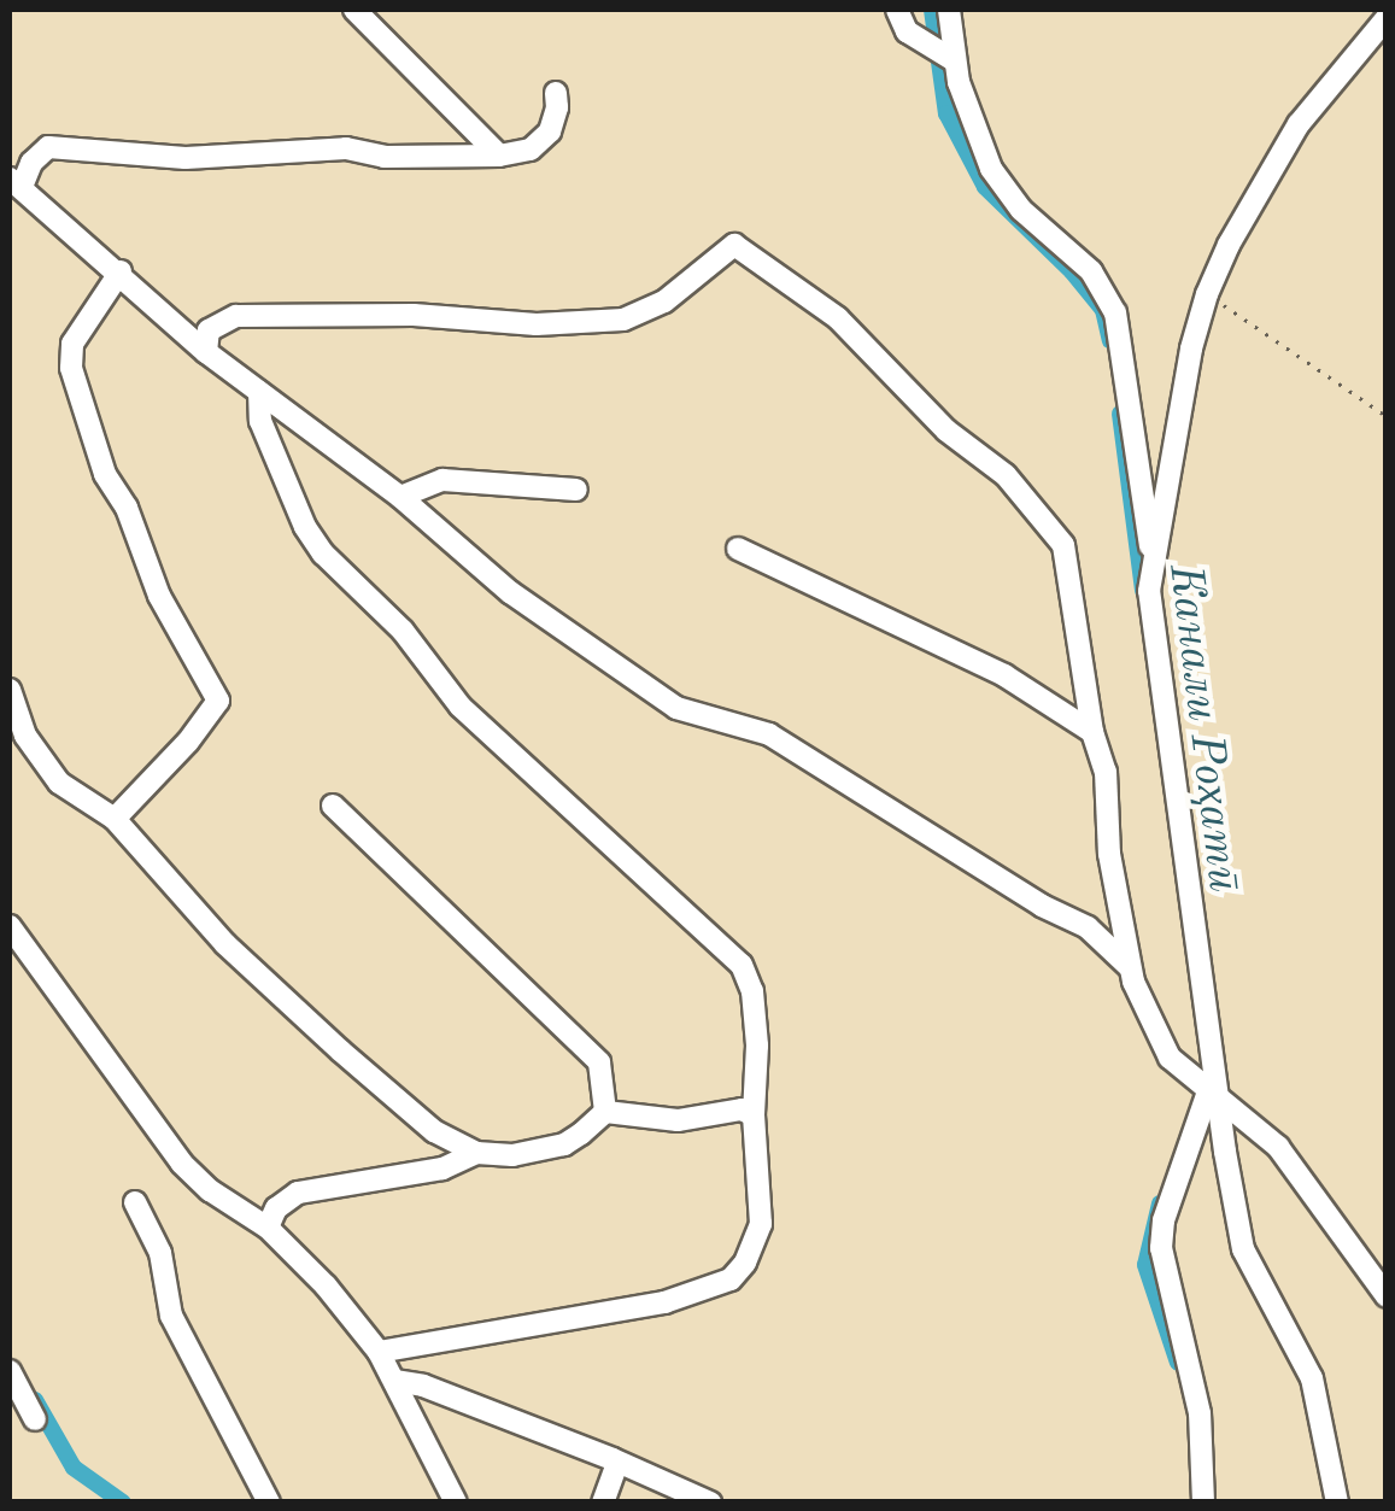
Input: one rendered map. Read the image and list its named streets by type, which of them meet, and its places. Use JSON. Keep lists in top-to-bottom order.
{
  "water": ["Канали Роҳатӣ"]
}
